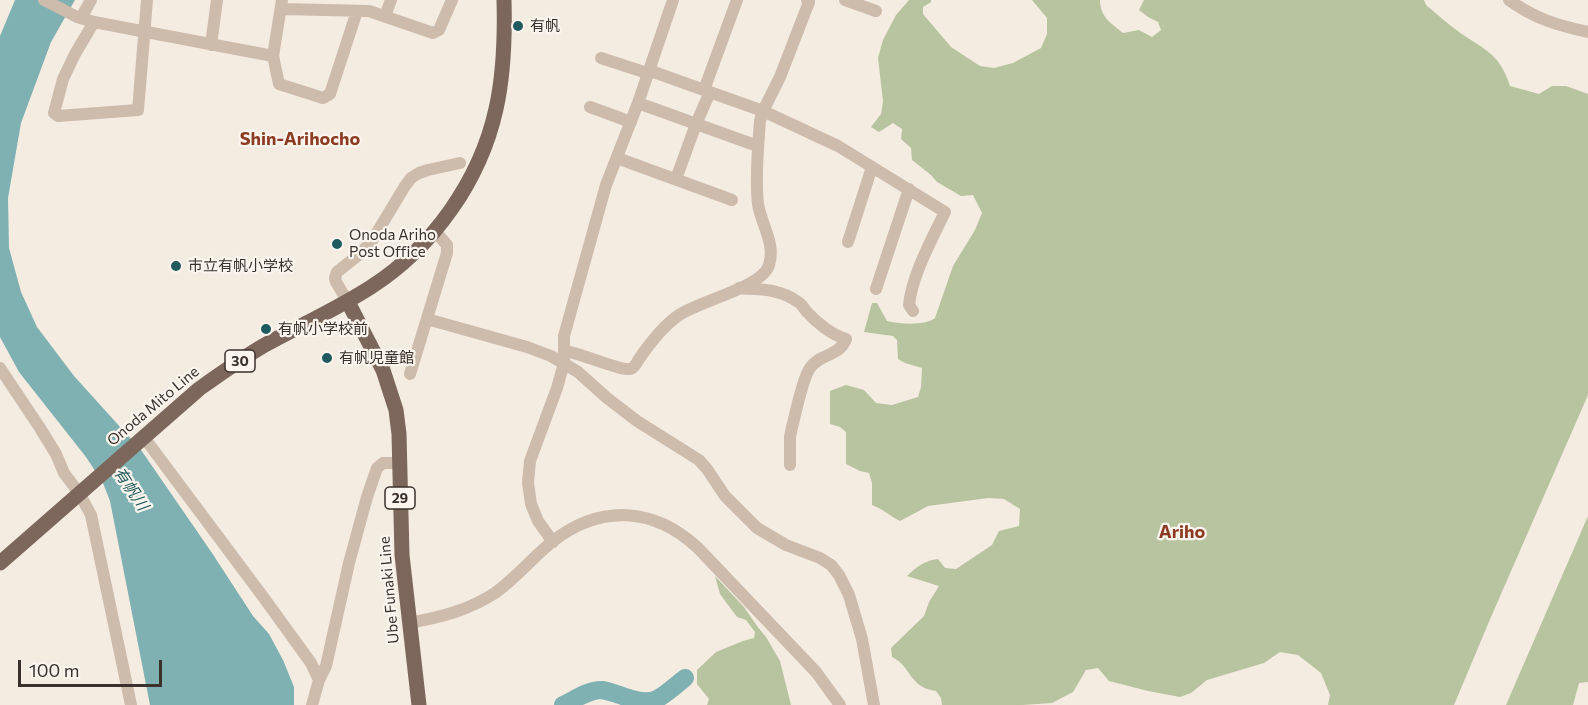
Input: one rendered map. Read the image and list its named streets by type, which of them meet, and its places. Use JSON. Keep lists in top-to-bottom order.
{
  "streets": {
    "main road": [
      "30",
      "Onoda Mito Line",
      "29",
      "Ube Funaki Line"
    ]
  },
  "crossings": [
    ["Onoda Mito Line", "Ube Funaki Line"]
  ],
  "districts": ["Shin-Arihocho", "Ariho"],
  "water": ["有帆川"],
  "places": [
    "有帆",
    "Onoda Ariho Post Office",
    "市立有帆小学校",
    "有帆小学校前",
    "有帆児童館"
  ],
  "scale_bar": "100 m"
}
